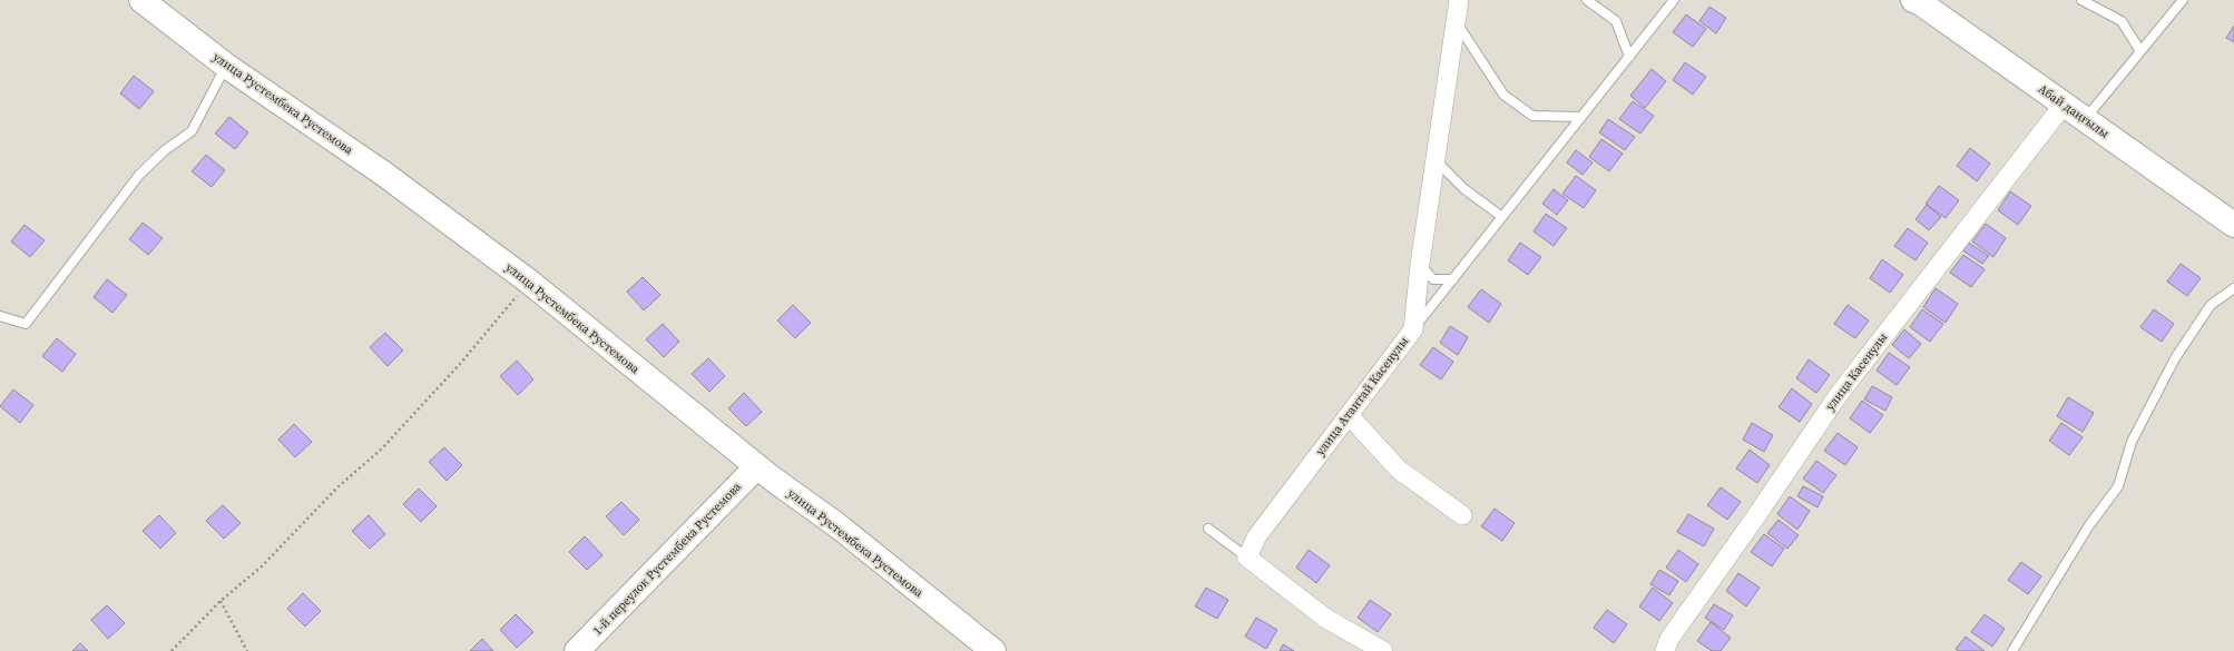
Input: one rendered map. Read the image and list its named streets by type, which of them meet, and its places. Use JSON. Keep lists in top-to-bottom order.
{
  "streets": {
    "street": [
      "улица Рустембека Рустемова",
      "Абай даңғылы",
      "улица Касенулы",
      "улица Атантай Касенулы",
      "1-й переулок Рустембека Рустемова"
    ]
  },
  "crossings": [
    ["улица Рустембека Рустемова", "1-й переулок Рустембека Рустемова"],
    ["Абай даңғылы", "улица Касенулы"]
  ]
}
